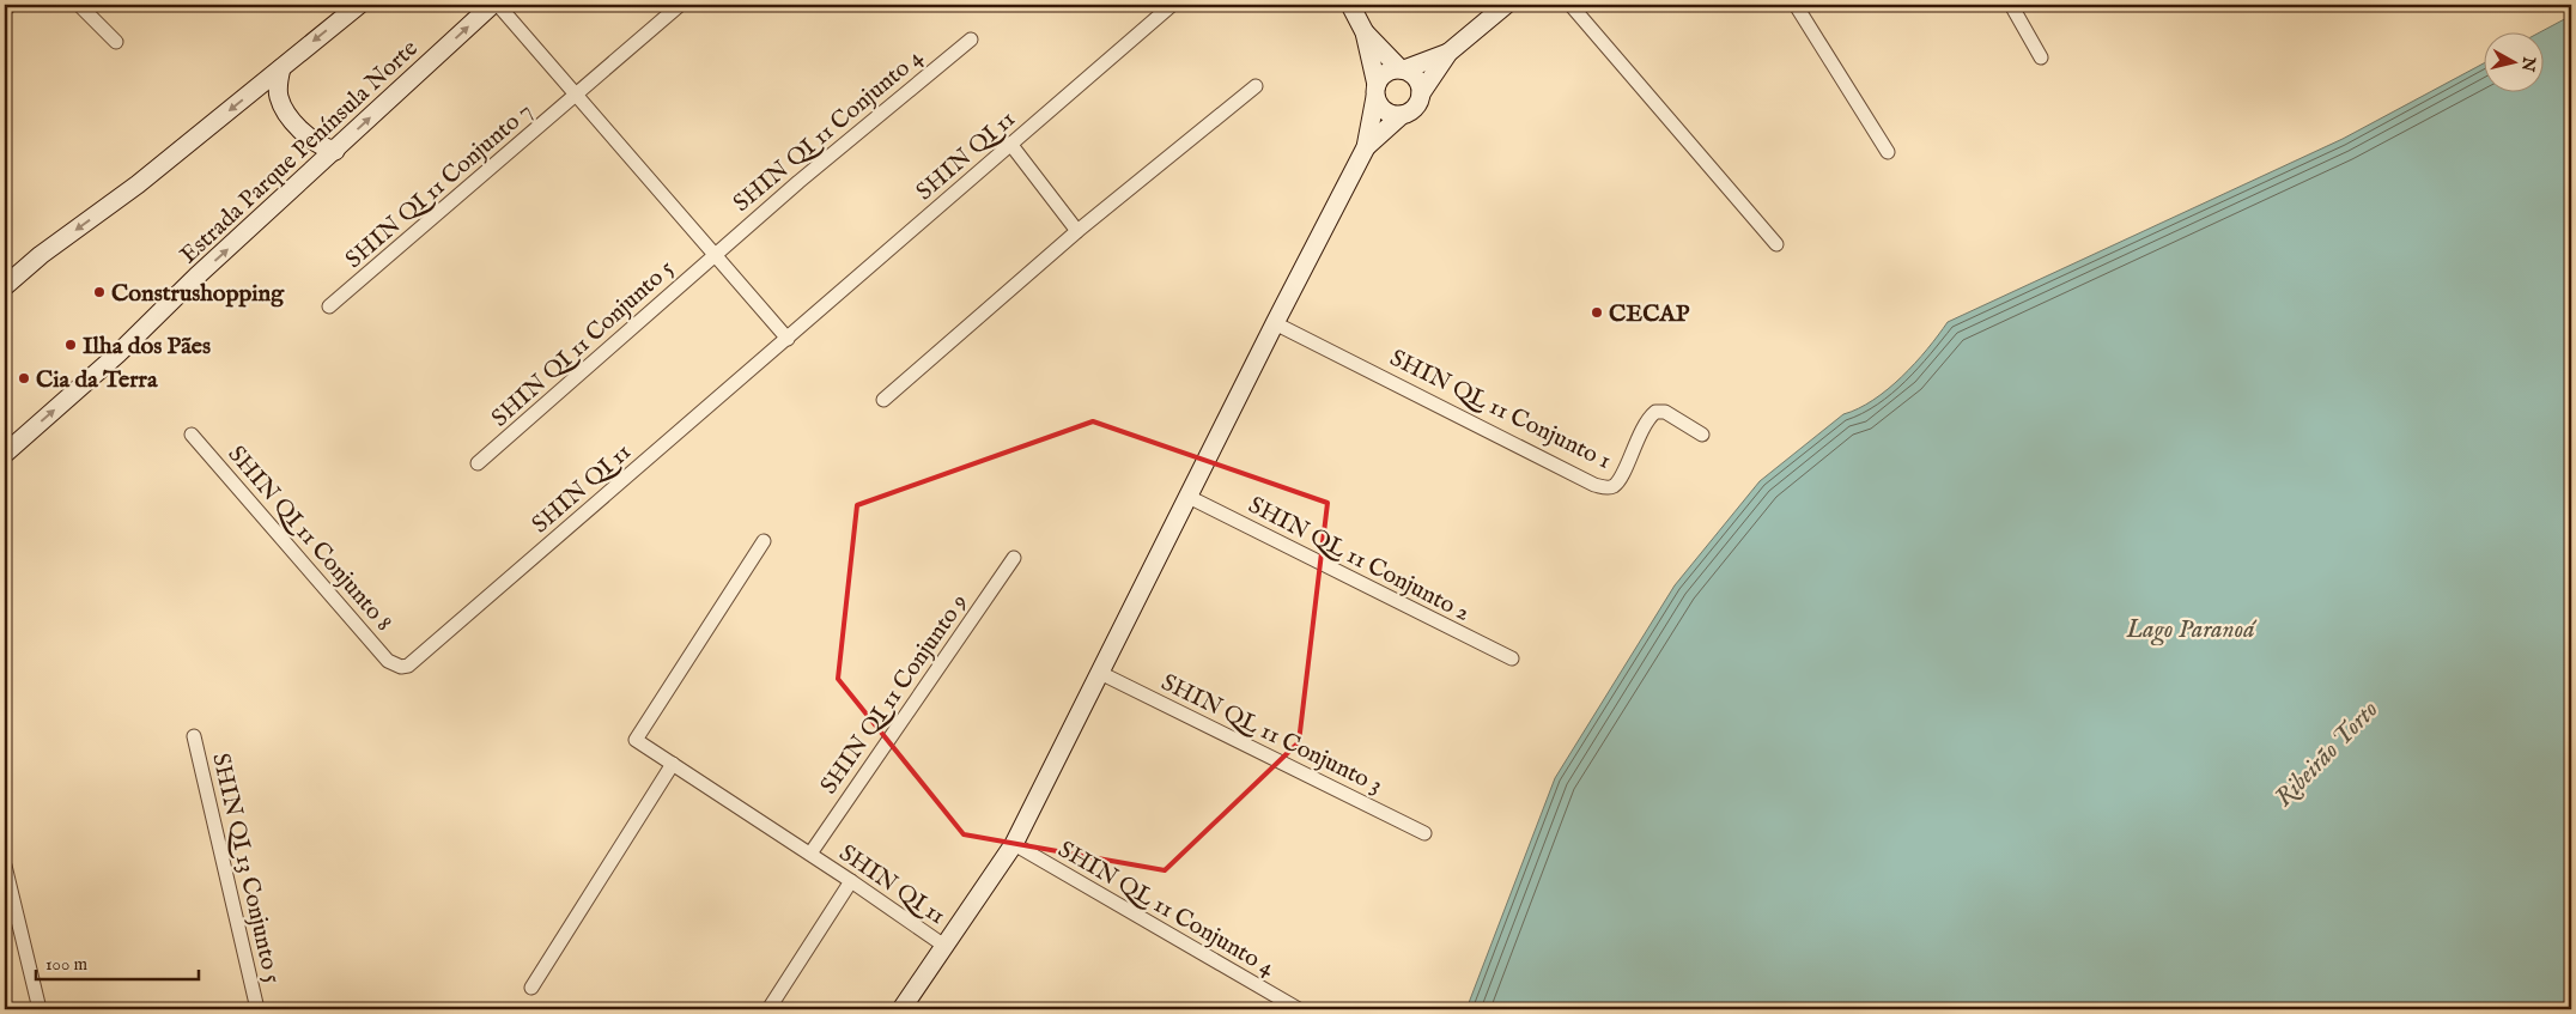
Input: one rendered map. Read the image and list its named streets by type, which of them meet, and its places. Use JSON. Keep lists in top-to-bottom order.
{
  "streets": {
    "street": [
      "SHIN QI 11 Conjunto 4",
      "Estrada Parque Península Norte",
      "SHIN QI 11",
      "SHIN QI 11 Conjunto 7",
      "SHIN QI 11 Conjunto 5",
      "SHIN QL 11 Conjunto 1",
      "SHIN QI 11 Conjunto 8",
      "SHIN QL 11 Conjunto 2",
      "SHIN QI 11 Conjunto 9",
      "SHIN QL 11 Conjunto 3",
      "SHIN QI 13 Conjunto 5",
      "SHIN QL 11 Conjunto 4"
    ]
  },
  "crossings": [
    ["SHIN QI 11 Conjunto 4", "SHIN QI 11 Conjunto 5"],
    ["SHIN QI 11", "SHIN QI 11 Conjunto 8"],
    ["SHIN QI 11", "SHIN QI 11 Conjunto 9"]
  ],
  "water": ["Lago Paranoá", "Ribeirão Torto"],
  "places": [
    "Construshopping",
    "CECAP",
    "Ilha dos Pães",
    "Cia da Terra"
  ],
  "scale_bar": "100 m",
  "north": "right"
}
